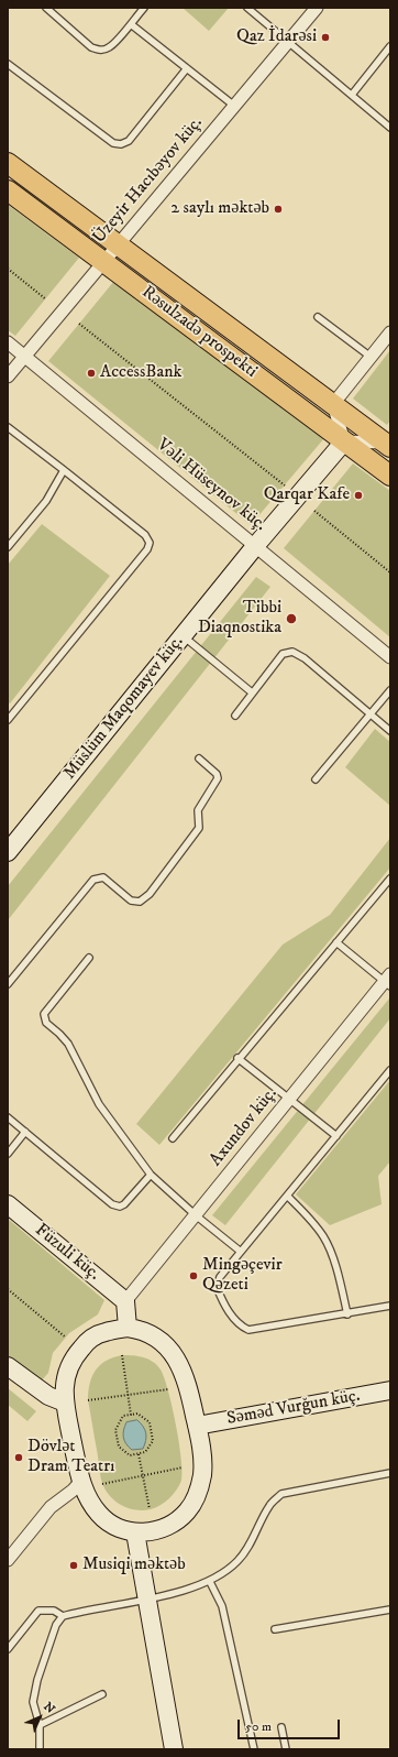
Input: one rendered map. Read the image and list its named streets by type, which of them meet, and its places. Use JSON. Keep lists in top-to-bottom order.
{
  "streets": {
    "main road": ["Rəsulzadə prospekti"],
    "street": [
      "Üzeyir Hacıbəyov küç.",
      "Vəli Hüseynov küç.",
      "Müslüm Maqomayev küç.",
      "Axundov küç.",
      "Füzuli küç.",
      "Səməd Vurğun küç."
    ]
  },
  "crossings": [
    ["Üzeyir Hacıbəyov küç.", "Rəsulzadə prospekti"],
    ["Üzeyir Hacıbəyov küç.", "Vəli Hüseynov küç."],
    ["Rəsulzadə prospekti", "Müslüm Maqomayev küç."],
    ["Vəli Hüseynov küç.", "Müslüm Maqomayev küç."],
    ["Axundov küç.", "Füzuli küç."]
  ],
  "places": [
    "Qaz İdarəsi",
    "2 saylı məktəb",
    "AccessBank",
    "Qarqar Kafe",
    "Tibbi Diaqnostika",
    "Mingəçevir Qəzeti",
    "Dövlət Dram Teatrı",
    "Musiqi məktəb"
  ],
  "scale_bar": "50 m",
  "north": "top right"
}
